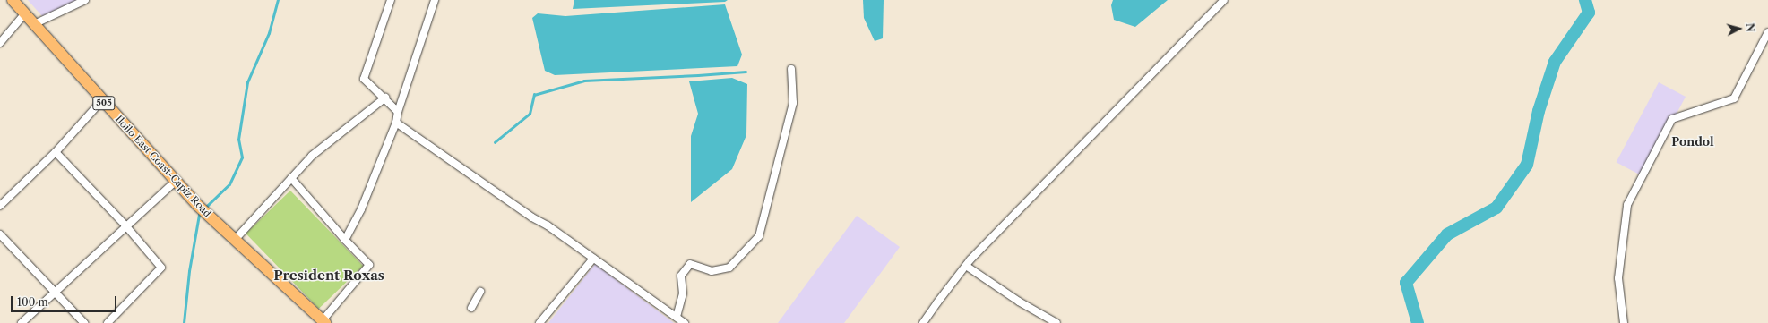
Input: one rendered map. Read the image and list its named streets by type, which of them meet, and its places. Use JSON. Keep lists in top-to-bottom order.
{
  "streets": {
    "main road": ["505", "Iloilo East Coast-Capiz Road"]
  },
  "districts": ["Pondol", "President Roxas"],
  "scale_bar": "100 m",
  "north": "right"
}
